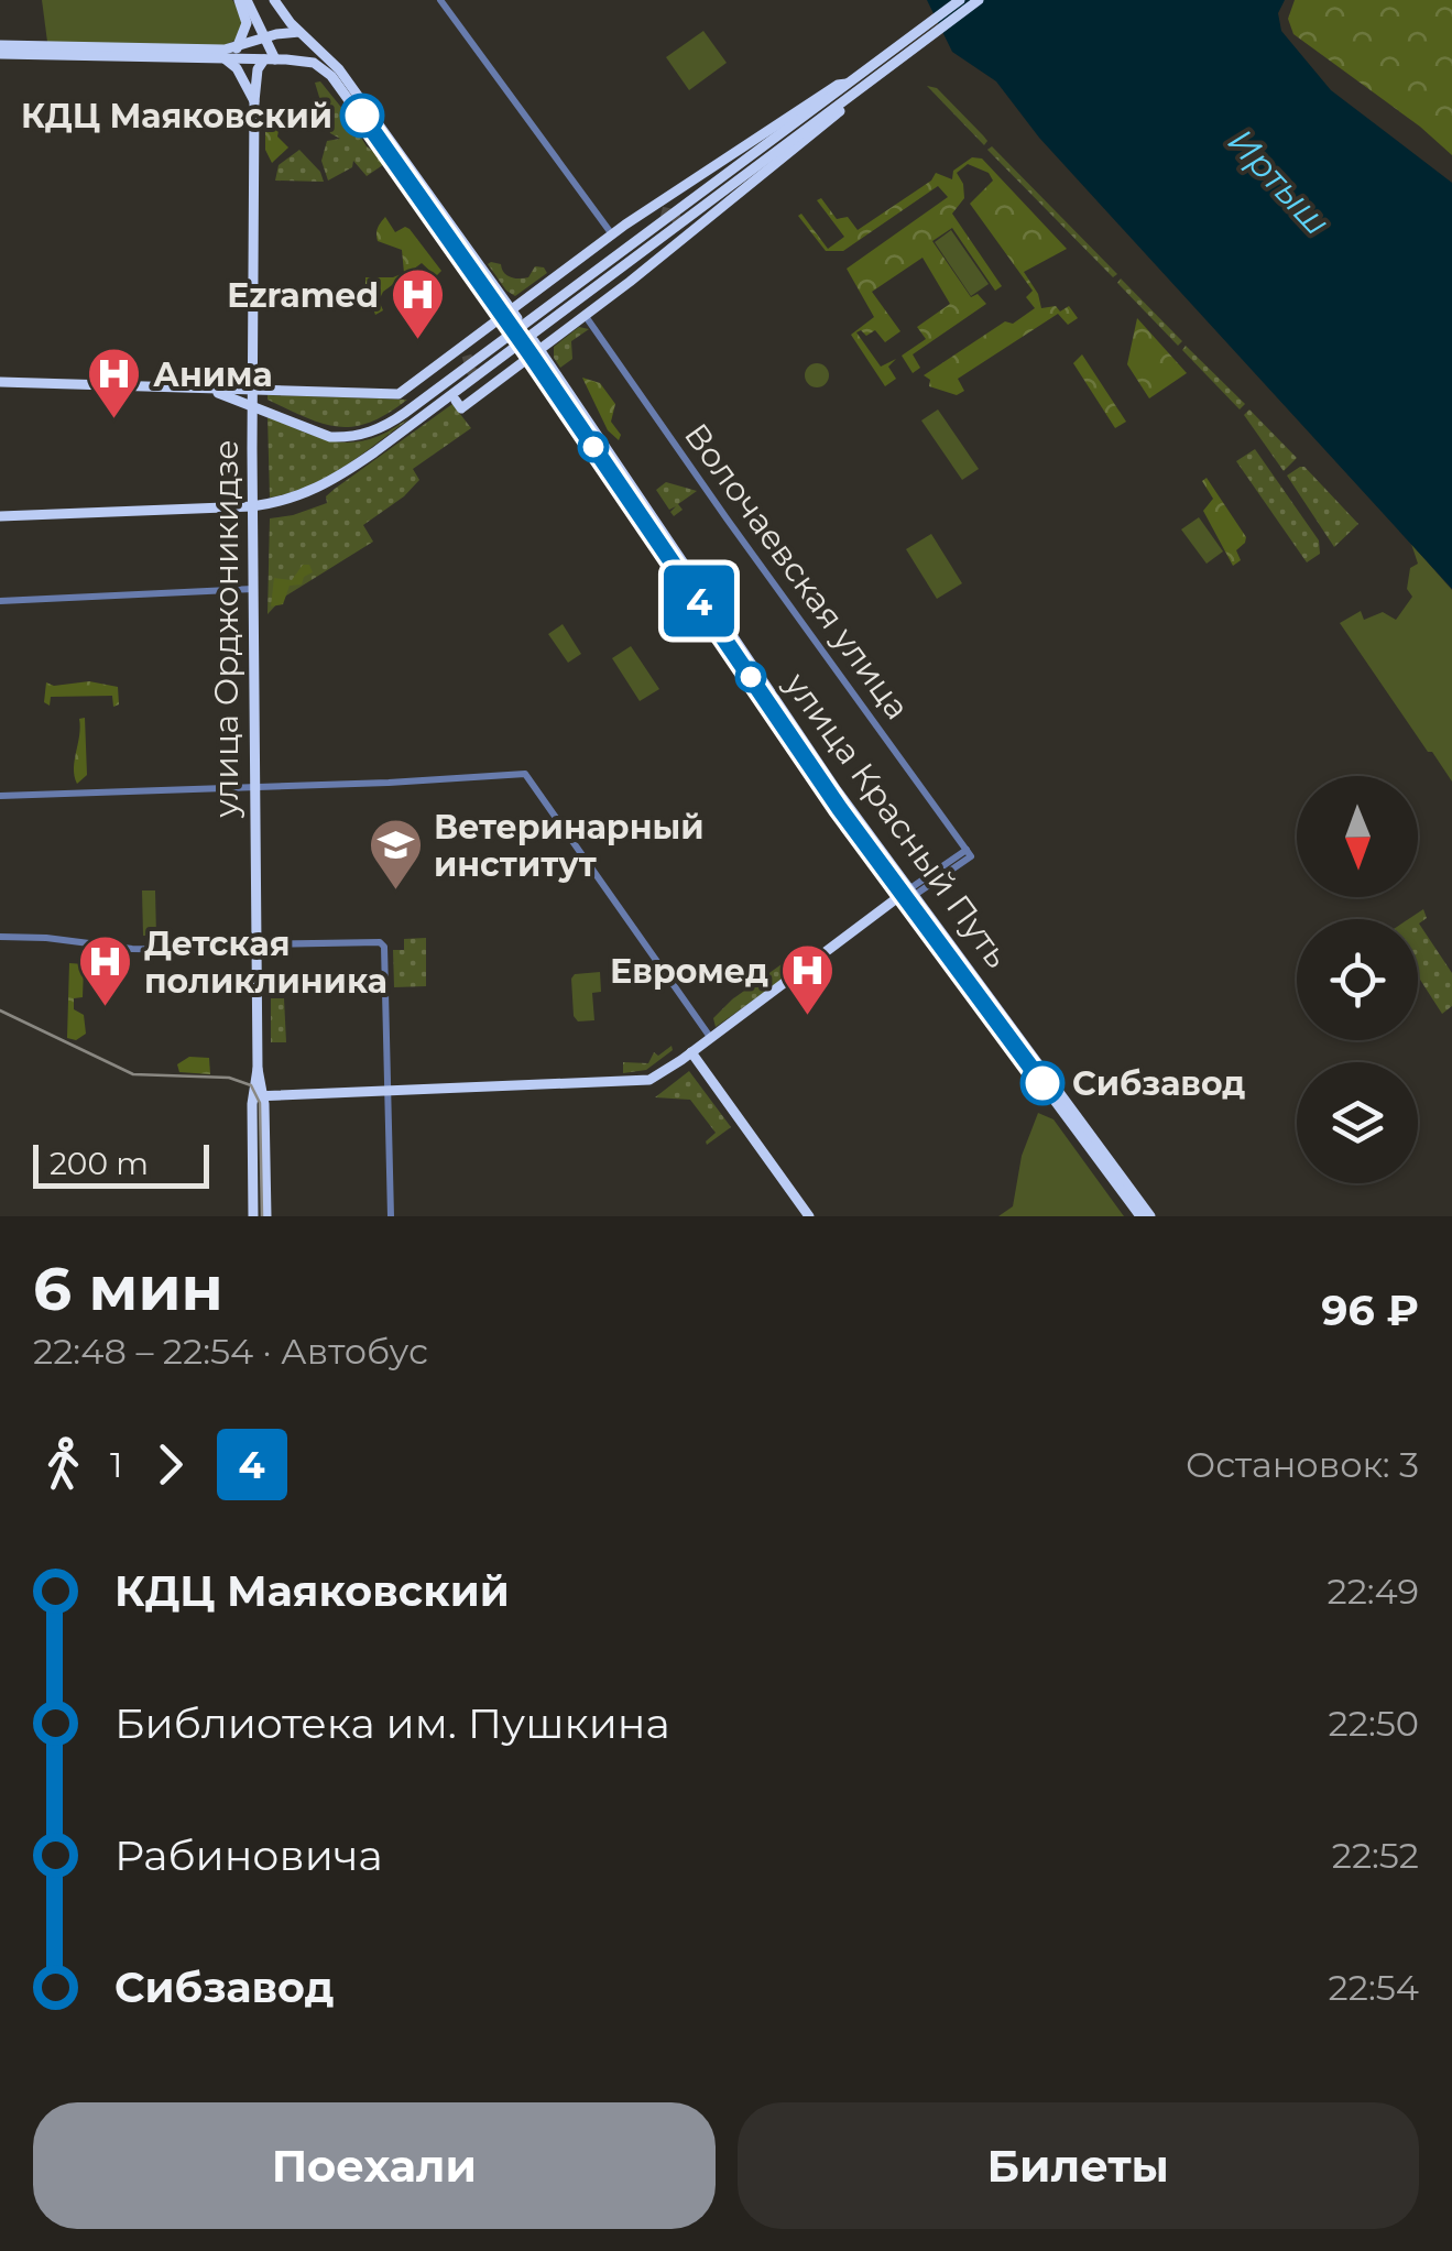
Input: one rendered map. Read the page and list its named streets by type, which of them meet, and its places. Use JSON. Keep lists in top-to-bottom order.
{
  "streets": {
    "main road": ["улица Орджоникидзе", "улица Красный Путь"],
    "street": ["Волочаевская улица"]
  },
  "crossings": [
    ["Волочаевская улица", "улица Красный Путь"]
  ],
  "water": ["Иртыш"],
  "places": {
    "other": ["КДЦ Маяковский", "Сибзавод"],
    "hospital": [
      "Ezramed",
      "Анима",
      "Детская поликлиника",
      "Евромед"
    ],
    "school or university": ["Ветеринарный институт"]
  },
  "lines": ["bus line 4"],
  "scale_bar": "200 m",
  "north": "bottom",
  "page": {
    "on_map": "4",
    "scale": "200 m",
    "heading": ["6 мин", "22:48 – 22:54 · Автобус", "96 ₽"],
    "legs": ["1", "4", "Остановок: 3"],
    "list": [
      {
        "name": "КДЦ Маяковский",
        "value": "22:49"
      },
      {
        "name": "Библиотека им. Пушкина",
        "value": "22:50"
      },
      {
        "name": "Рабиновича",
        "value": "22:52"
      },
      {
        "name": "Сибзавод",
        "value": "22:54"
      }
    ],
    "buttons": ["Поехали", "Билеты"]
  }
}
